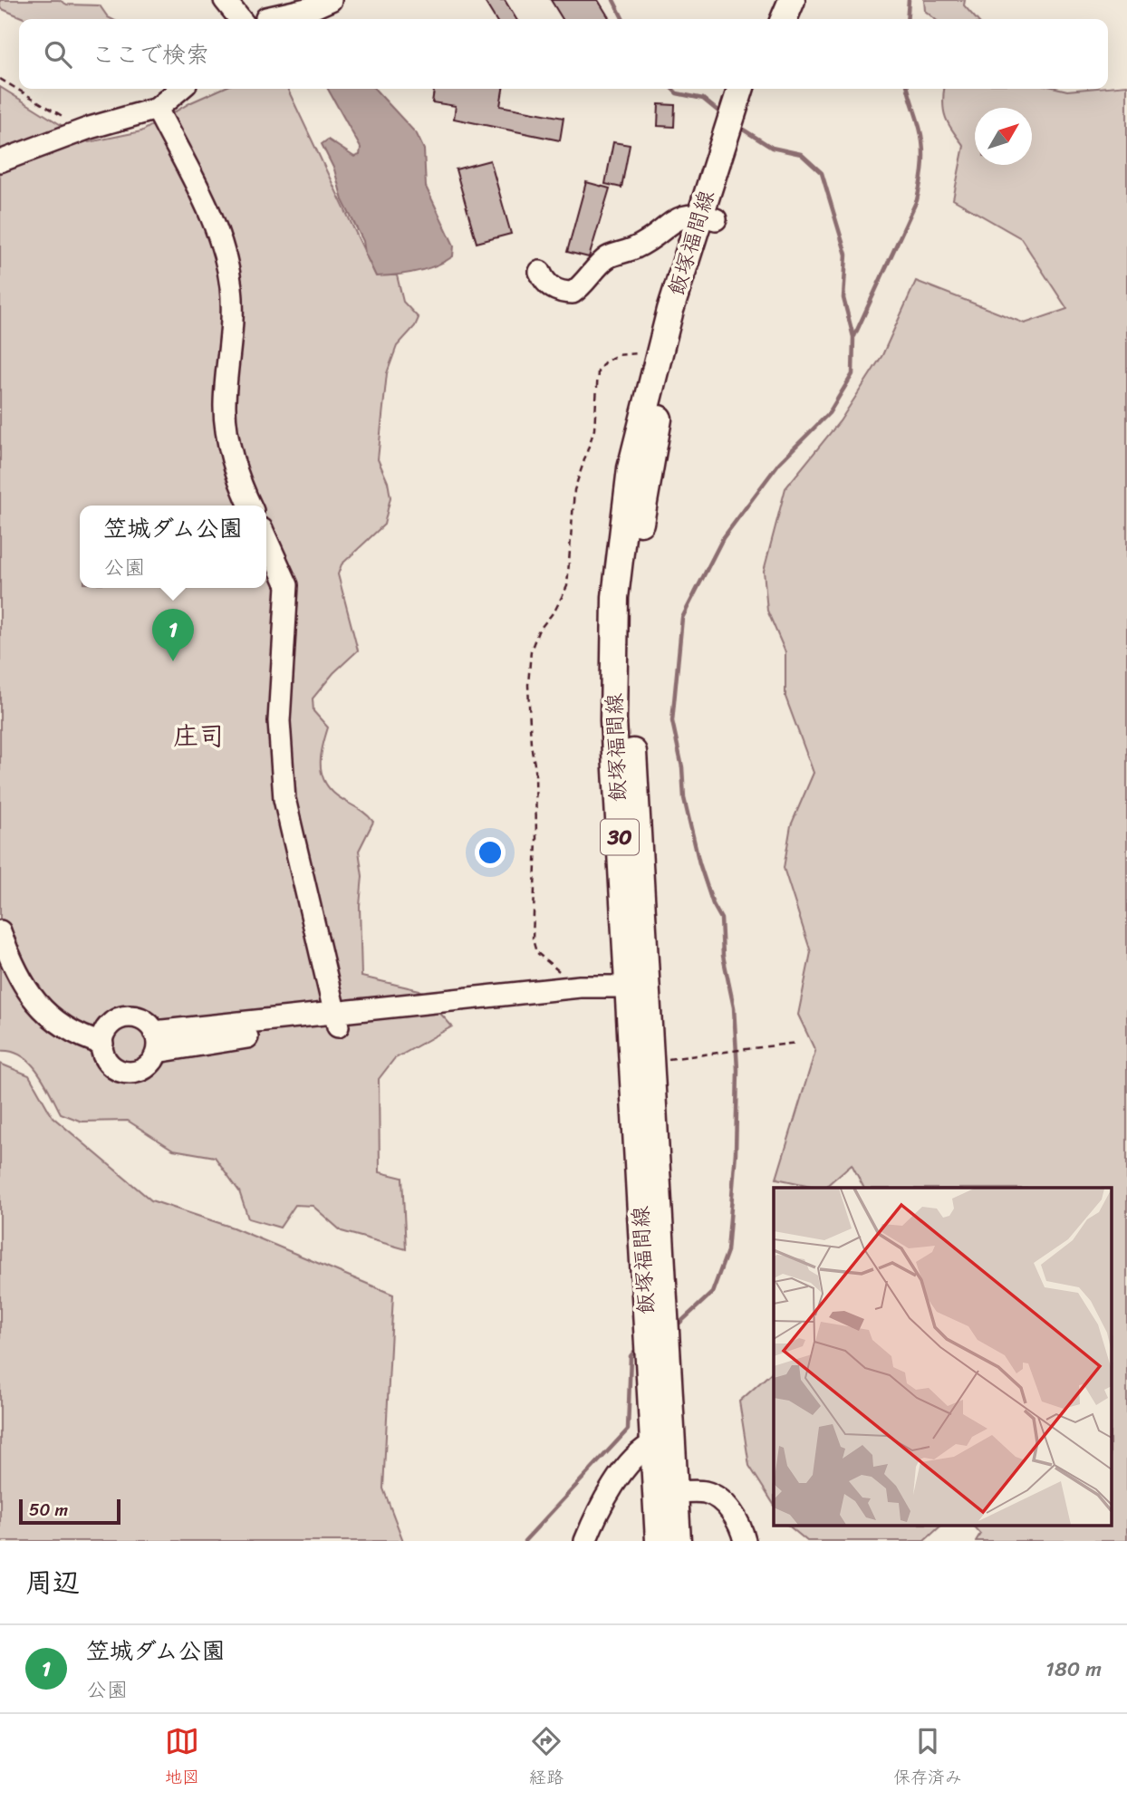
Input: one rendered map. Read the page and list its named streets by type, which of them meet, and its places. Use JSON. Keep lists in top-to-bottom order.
{
  "streets": {
    "main road": ["飯塚福間線", "30"]
  },
  "districts": ["庄司"],
  "scale_bar": "50 m",
  "north": "top right",
  "page": {
    "search": "ここで検索",
    "popup": ["笠城ダム公園", "公園"],
    "pins": "1",
    "scale": "50 m",
    "heading": "周辺",
    "list": [
      {
        "mark": "1",
        "name": "笠城ダム公園",
        "note": "公園",
        "value": "180 m"
      }
    ],
    "nav": ["地図", "経路", "保存済み"]
  }
}
